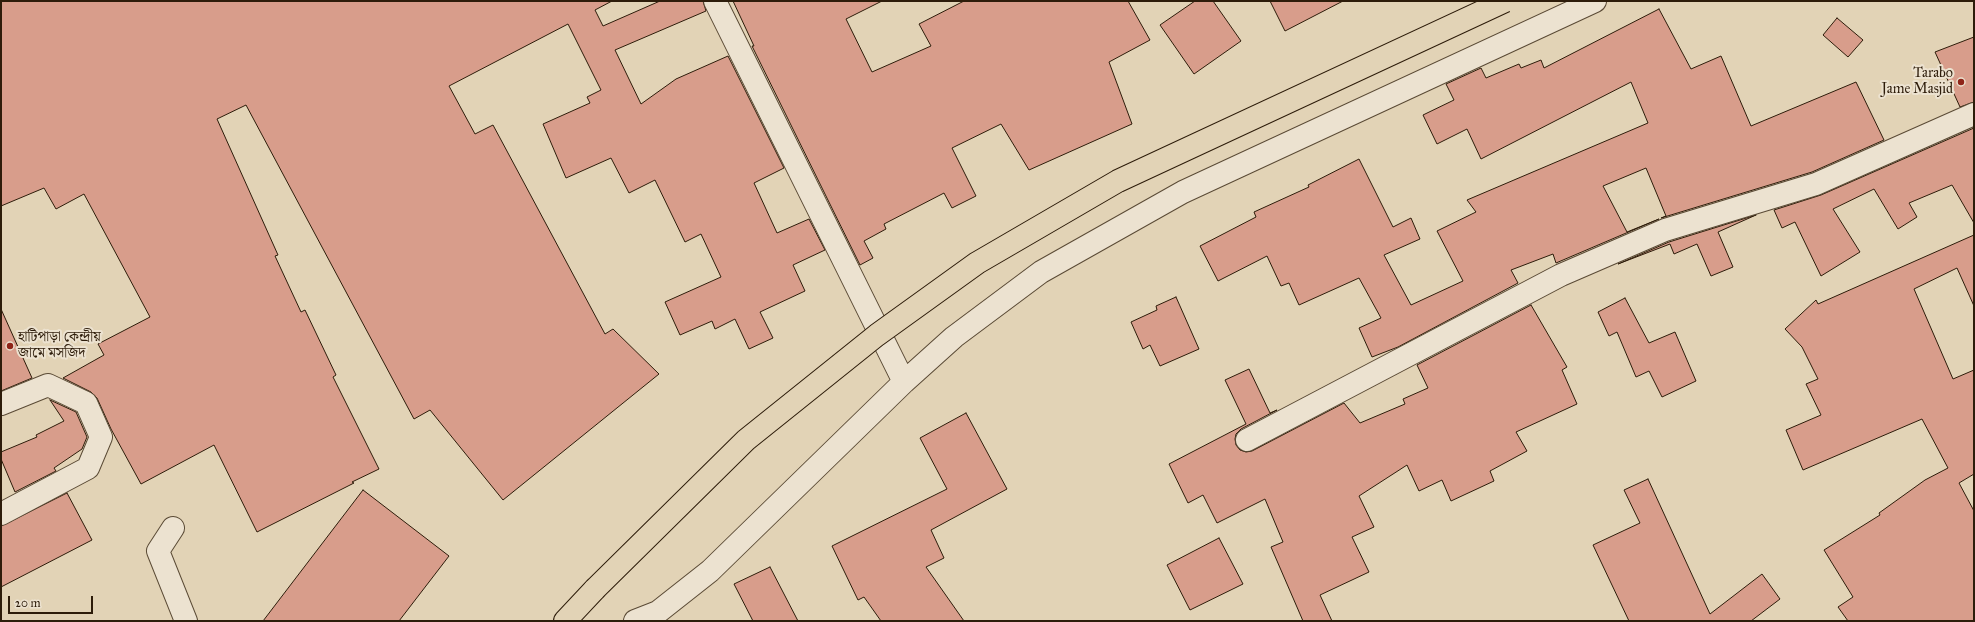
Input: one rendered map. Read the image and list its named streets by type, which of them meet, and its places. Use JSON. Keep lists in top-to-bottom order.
{
  "places": ["Tarabo Jame Masjid", "হাটিপাড়া কেন্দ্রীয় জামে মসজিদ"],
  "scale_bar": "20 m"
}
